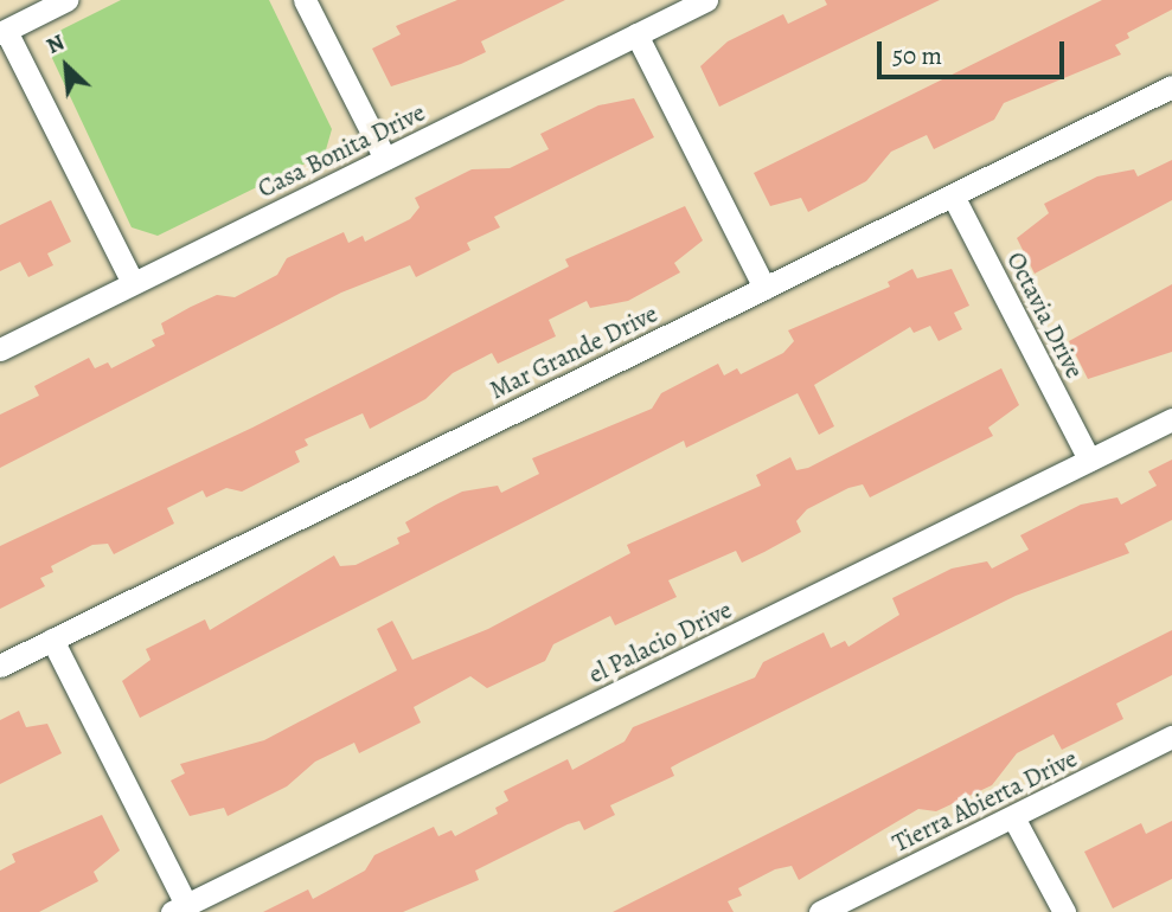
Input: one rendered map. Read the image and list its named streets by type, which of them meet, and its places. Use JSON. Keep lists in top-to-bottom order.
{
  "streets": {
    "street": [
      "Casa Bonita Drive",
      "Octavia Drive",
      "Mar Grande Drive",
      "el Palacio Drive",
      "Tierra Abierta Drive"
    ]
  },
  "crossings": [
    ["Octavia Drive", "Mar Grande Drive"],
    ["Octavia Drive", "el Palacio Drive"]
  ],
  "scale_bar": "50 m",
  "north": "top left"
}
